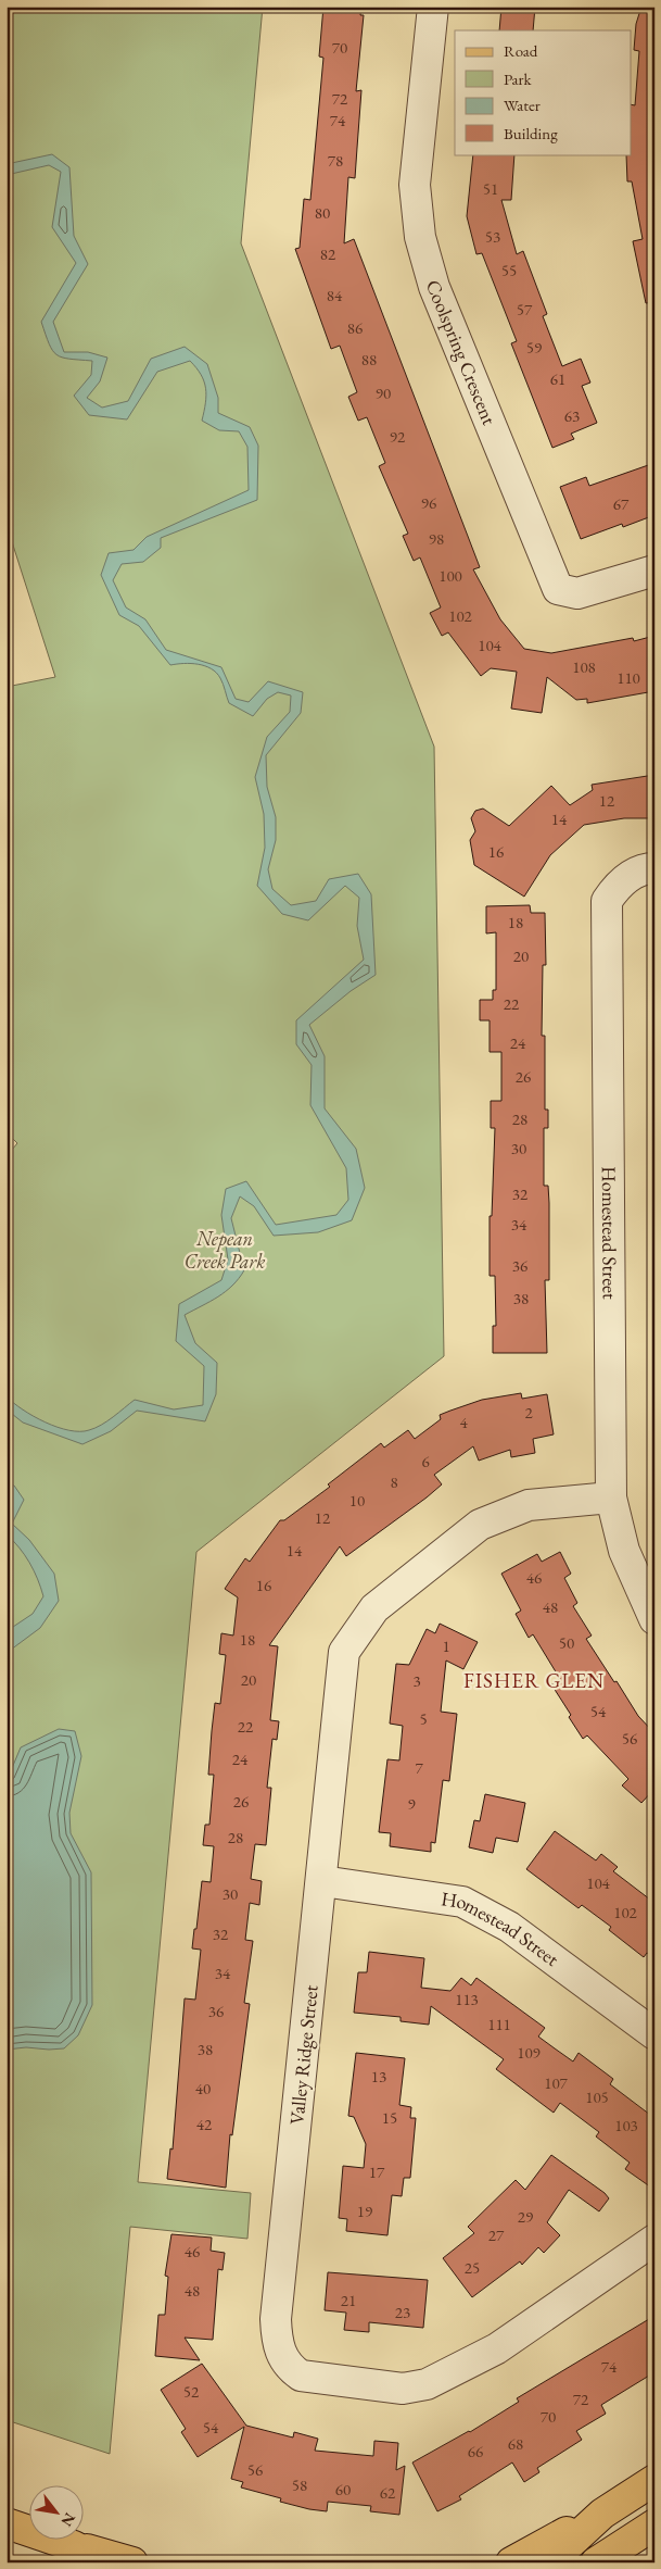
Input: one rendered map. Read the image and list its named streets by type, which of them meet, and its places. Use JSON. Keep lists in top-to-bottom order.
{
  "streets": {
    "street": ["Coolspring Crescent", "Homestead Street", "Valley Ridge Street"]
  },
  "crossings": [
    ["Homestead Street", "Valley Ridge Street"]
  ],
  "districts": ["FISHER GLEN"],
  "parks": ["Nepean Creek Park"],
  "house_numbers": [
    "70",
    "72",
    "74",
    "78",
    "51",
    "80",
    "53",
    "82",
    "55",
    "84",
    "57",
    "86",
    "59",
    "88",
    "61",
    "90",
    "63",
    "92",
    "96",
    "67",
    "98",
    "100",
    "102",
    "104",
    "108",
    "110",
    "12",
    "14",
    "16",
    "18",
    "20",
    "22",
    "24",
    "26",
    "28",
    "30",
    "32",
    "34",
    "36",
    "38",
    "2",
    "4",
    "6",
    "8",
    "10",
    "12",
    "14",
    "46",
    "16",
    "48",
    "18",
    "50",
    "1",
    "20",
    "3",
    "54",
    "5",
    "22",
    "56",
    "24",
    "7",
    "26",
    "9",
    "28",
    "104",
    "30",
    "102",
    "32",
    "34",
    "113",
    "36",
    "111",
    "38",
    "109",
    "13",
    "107",
    "40",
    "105",
    "15",
    "42",
    "103",
    "17",
    "19",
    "29",
    "27",
    "46",
    "25",
    "48",
    "21",
    "23",
    "74",
    "52",
    "72",
    "70",
    "54",
    "68",
    "66",
    "56",
    "58",
    "60",
    "62"
  ],
  "legend": [
    "Road",
    "Park",
    "Water",
    "Building"
  ],
  "north": "bottom right"
}
